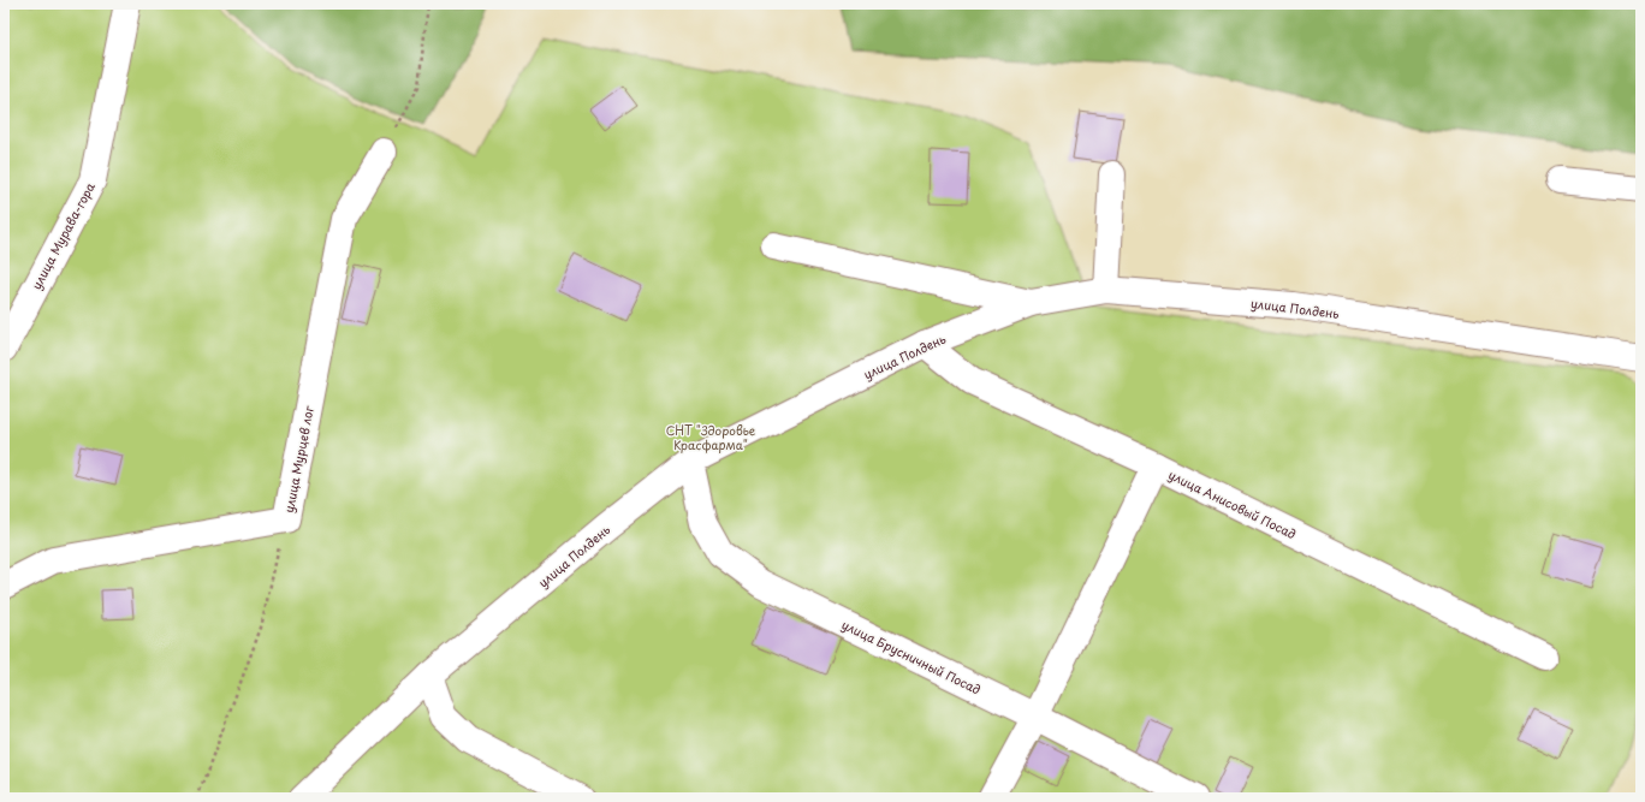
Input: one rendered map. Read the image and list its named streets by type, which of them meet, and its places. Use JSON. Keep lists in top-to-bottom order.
{
  "streets": {
    "street": [
      "улица Мурава-гора",
      "улица Полдень",
      "улица Мурцев лог",
      "улица Анисовый Посад",
      "улица Брусничный Посад"
    ]
  },
  "crossings": [
    ["улица Полдень", "улица Анисовый Посад"],
    ["улица Полдень", "улица Брусничный Посад"]
  ],
  "parks": ["СНТ \"Здоровье Красфарма\""]
}
